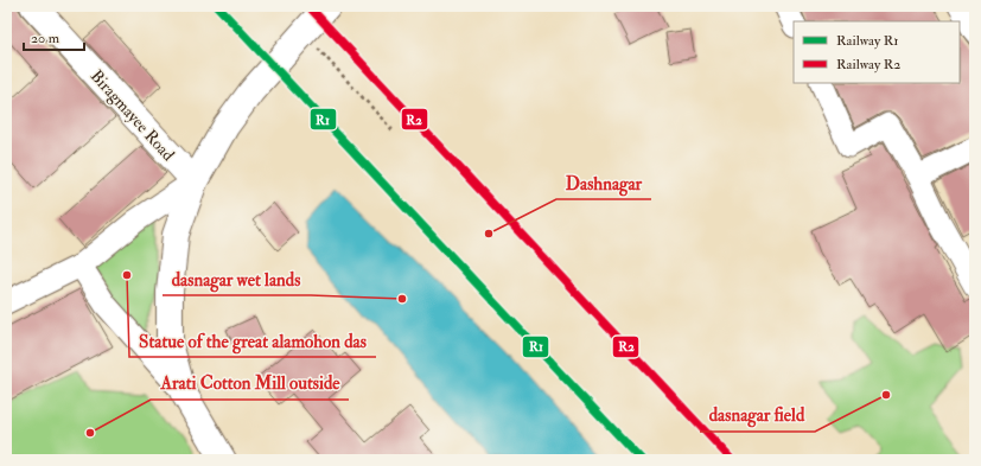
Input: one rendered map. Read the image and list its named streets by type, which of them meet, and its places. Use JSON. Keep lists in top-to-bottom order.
{
  "streets": {
    "main road": ["Biragmayee Road"]
  },
  "places": [
    "Dashnagar",
    "Statue of the great alamohon das",
    "dasnagar wet lands",
    "dasnagar field",
    "Arati Cotton Mill outside"
  ],
  "lines": ["rail line R1", "rail line R2"],
  "legend": ["Railway R1", "Railway R2"],
  "scale_bar": "20 m"
}
